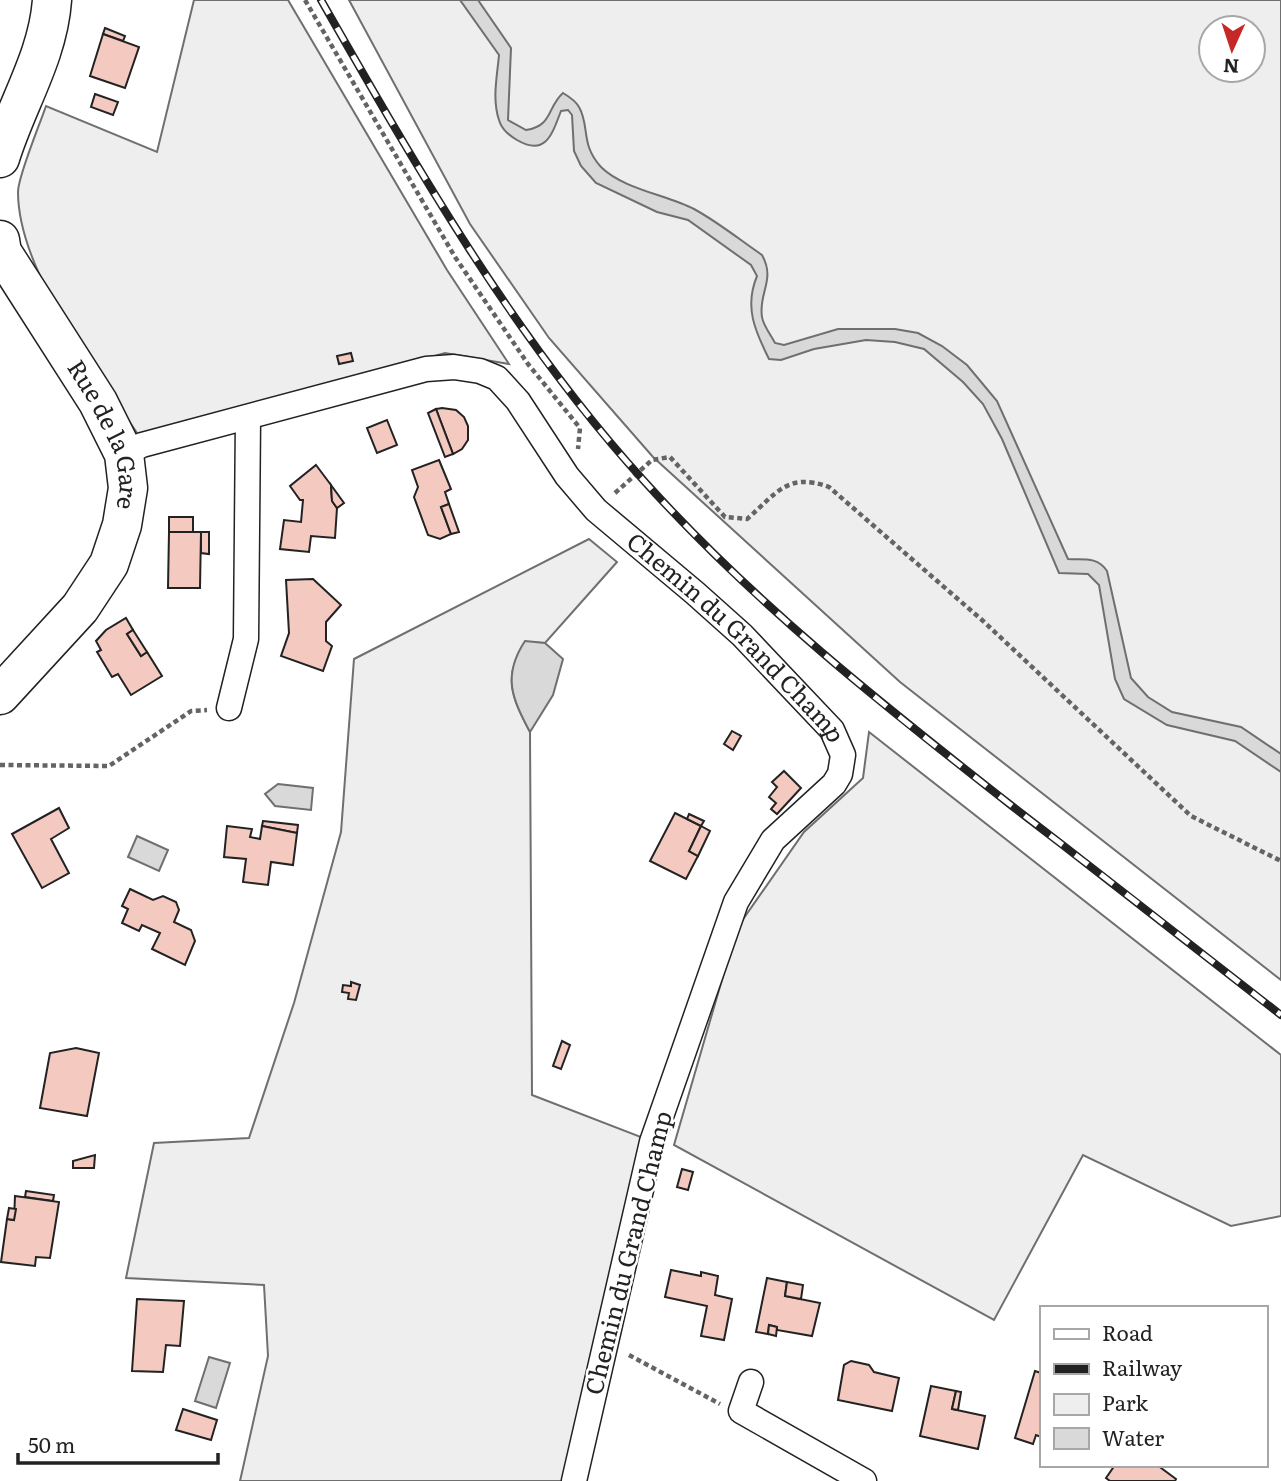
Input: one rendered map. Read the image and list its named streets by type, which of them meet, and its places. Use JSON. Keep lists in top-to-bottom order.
{
  "streets": {
    "main road": ["Rue de la Gare"],
    "street": ["Chemin du Grand Champ"]
  },
  "crossings": [
    ["Rue de la Gare", "Chemin du Grand Champ"]
  ],
  "legend": [
    "Road",
    "Railway",
    "Park",
    "Water"
  ],
  "scale_bar": "50 m",
  "north": "bottom"
}
